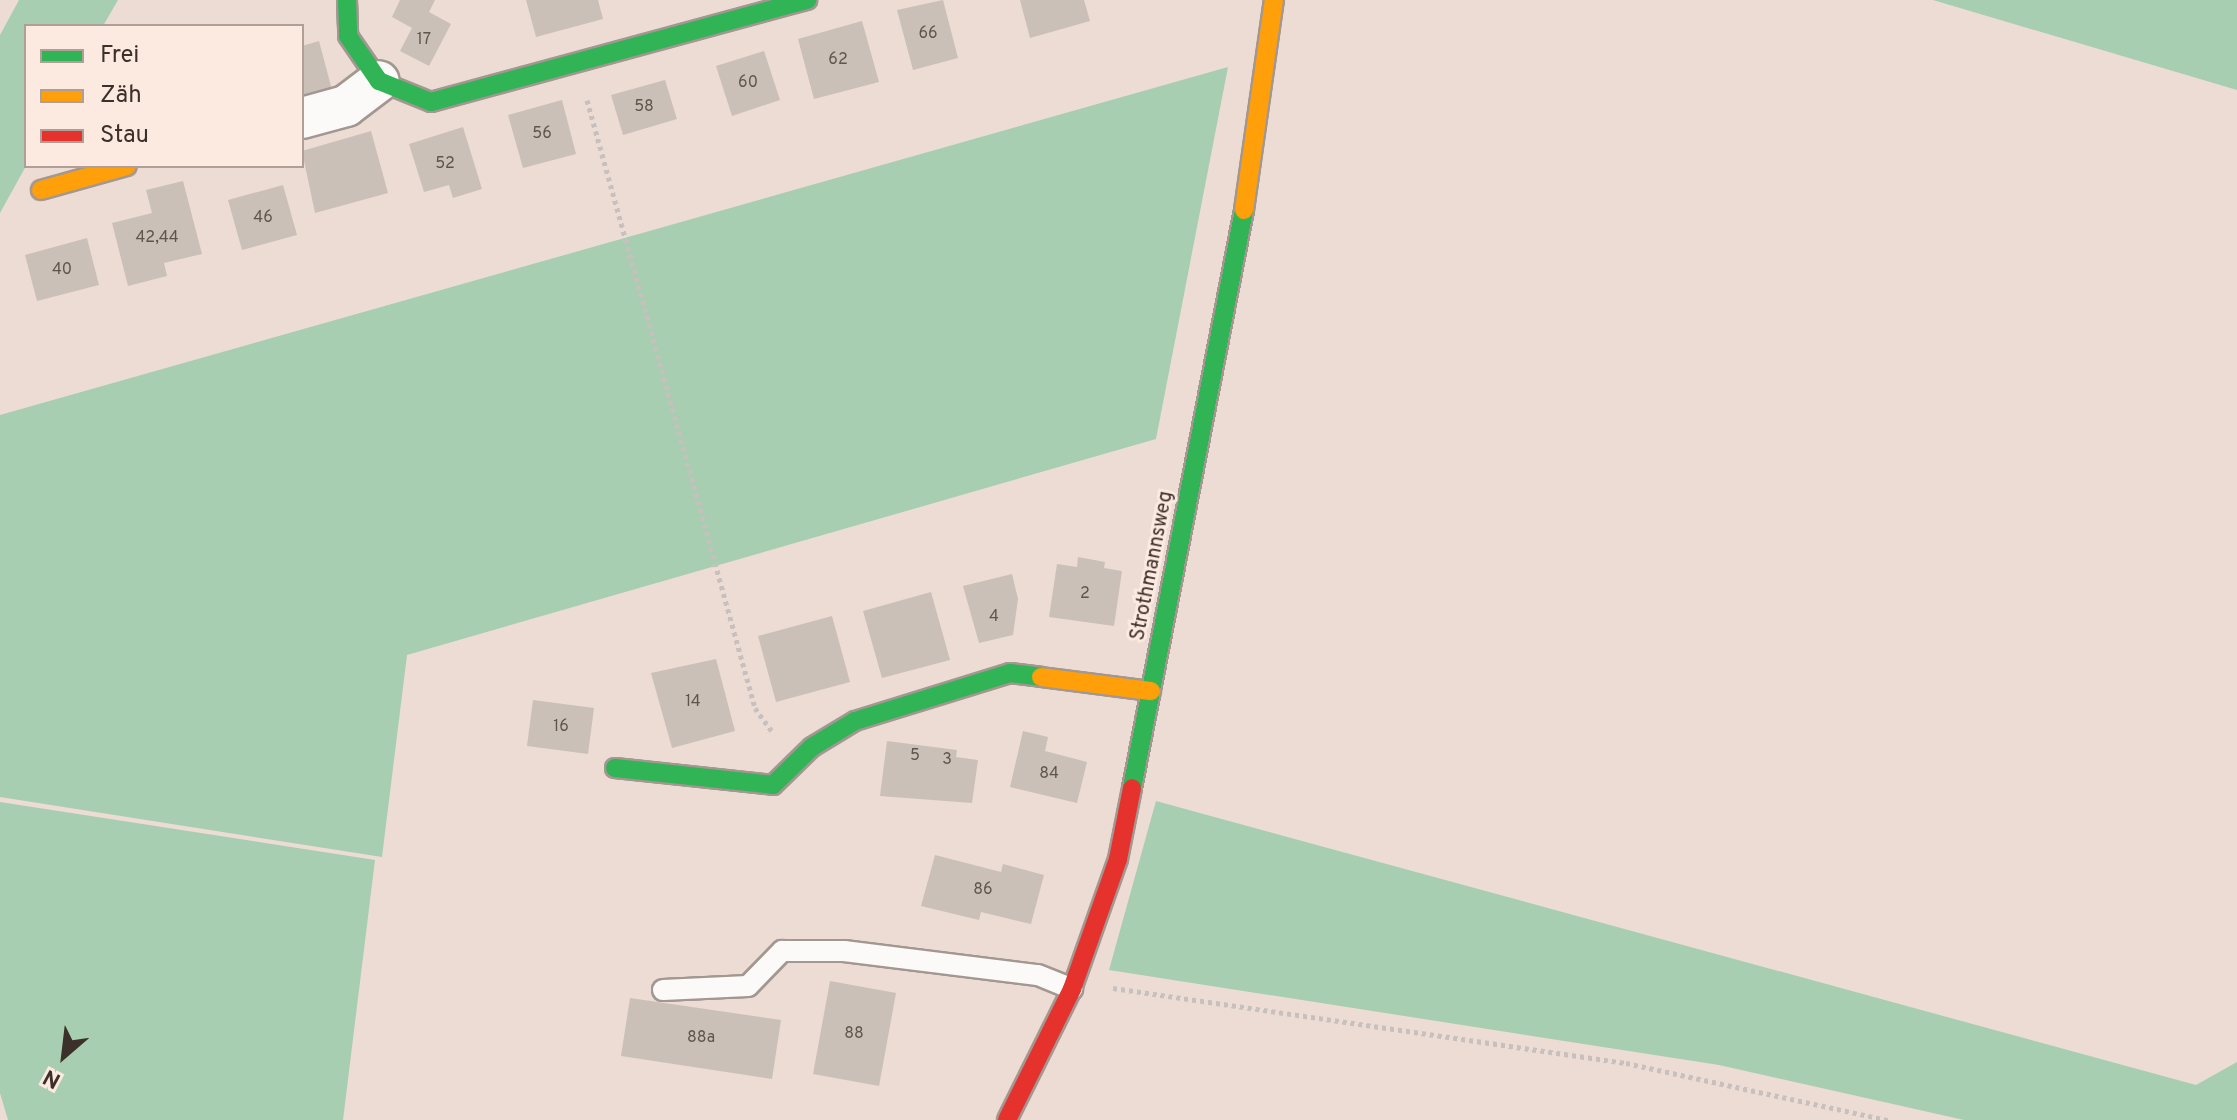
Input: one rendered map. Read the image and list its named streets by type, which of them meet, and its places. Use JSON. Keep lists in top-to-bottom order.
{
  "streets": {
    "street": ["Strothmannsweg"]
  },
  "house_numbers": [
    "66",
    "17",
    "62",
    "60",
    "58",
    "56",
    "52",
    "46",
    "42,44",
    "40",
    "2",
    "4",
    "14",
    "16",
    "5",
    "3",
    "84",
    "86",
    "88",
    "88a"
  ],
  "legend": ["Frei", "Zäh", "Stau"],
  "north": "bottom left"
}
